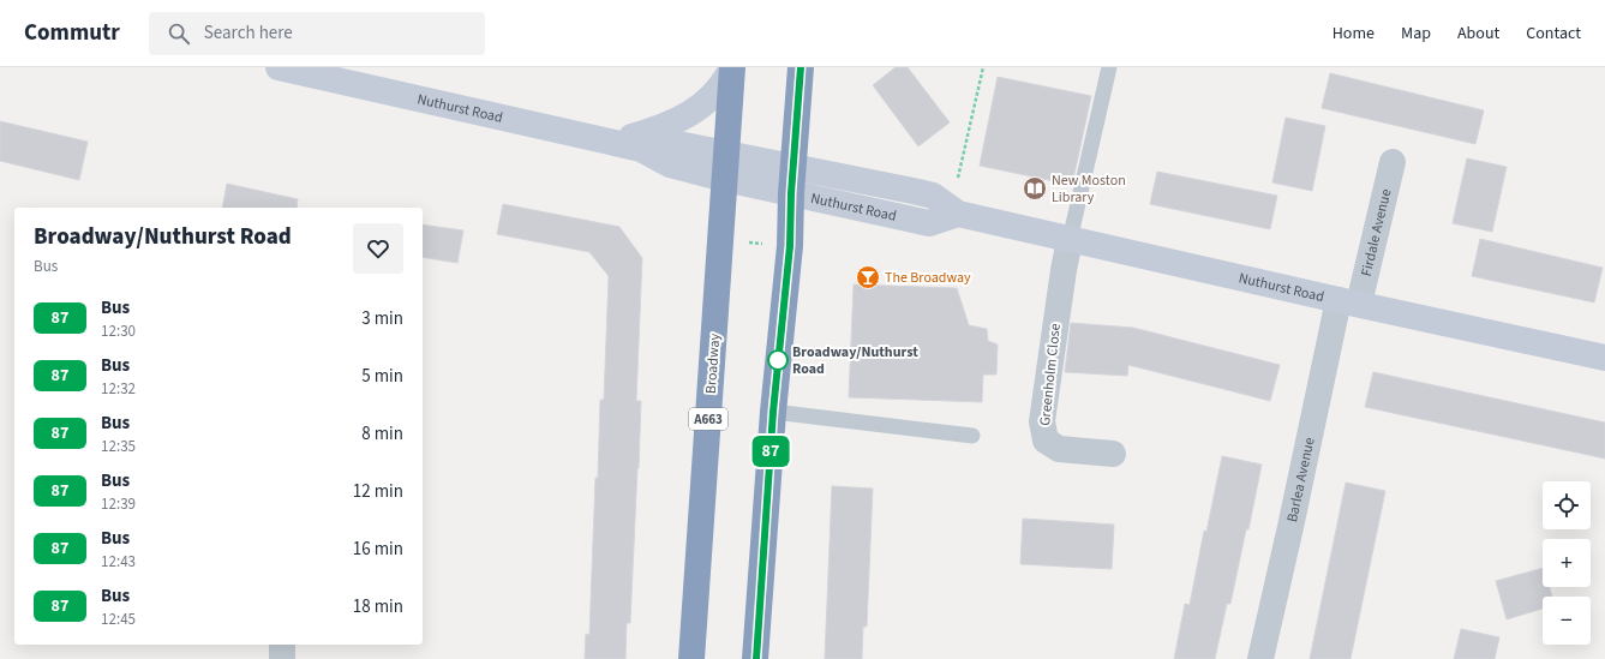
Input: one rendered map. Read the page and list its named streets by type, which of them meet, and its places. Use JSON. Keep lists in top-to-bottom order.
{
  "streets": {
    "highway": ["Broadway", "A663"],
    "street": [
      "Nuthurst Road",
      "Firdale Avenue",
      "Greenholm Close",
      "Barlea Avenue"
    ]
  },
  "crossings": [
    ["Nuthurst Road", "Firdale Avenue"],
    ["Nuthurst Road", "Broadway"],
    ["Nuthurst Road", "Greenholm Close"],
    ["Nuthurst Road", "Barlea Avenue"],
    ["Firdale Avenue", "Barlea Avenue"]
  ],
  "places": {
    "library": ["New Moston Library"],
    "bar": ["The Broadway"],
    "other": ["Broadway/Nuthurst Road"]
  },
  "lines": ["bus line 87"],
  "page": {
    "header": "Commutr",
    "search": "Search here",
    "nav": [
      "Home",
      "Map",
      "About",
      "Contact"
    ],
    "on_map": "87",
    "heading": ["Broadway/Nuthurst Road", "Bus"],
    "list": [
      {
        "mark": "87",
        "name": "Bus",
        "note": "12:30",
        "value": "3 min"
      },
      {
        "mark": "87",
        "name": "Bus",
        "note": "12:32",
        "value": "5 min"
      },
      {
        "mark": "87",
        "name": "Bus",
        "note": "12:35",
        "value": "8 min"
      },
      {
        "mark": "87",
        "name": "Bus",
        "note": "12:39",
        "value": "12 min"
      },
      {
        "mark": "87",
        "name": "Bus",
        "note": "12:43",
        "value": "16 min"
      },
      {
        "mark": "87",
        "name": "Bus",
        "note": "12:45",
        "value": "18 min"
      }
    ],
    "map_buttons": ["+", "−"]
  }
}
